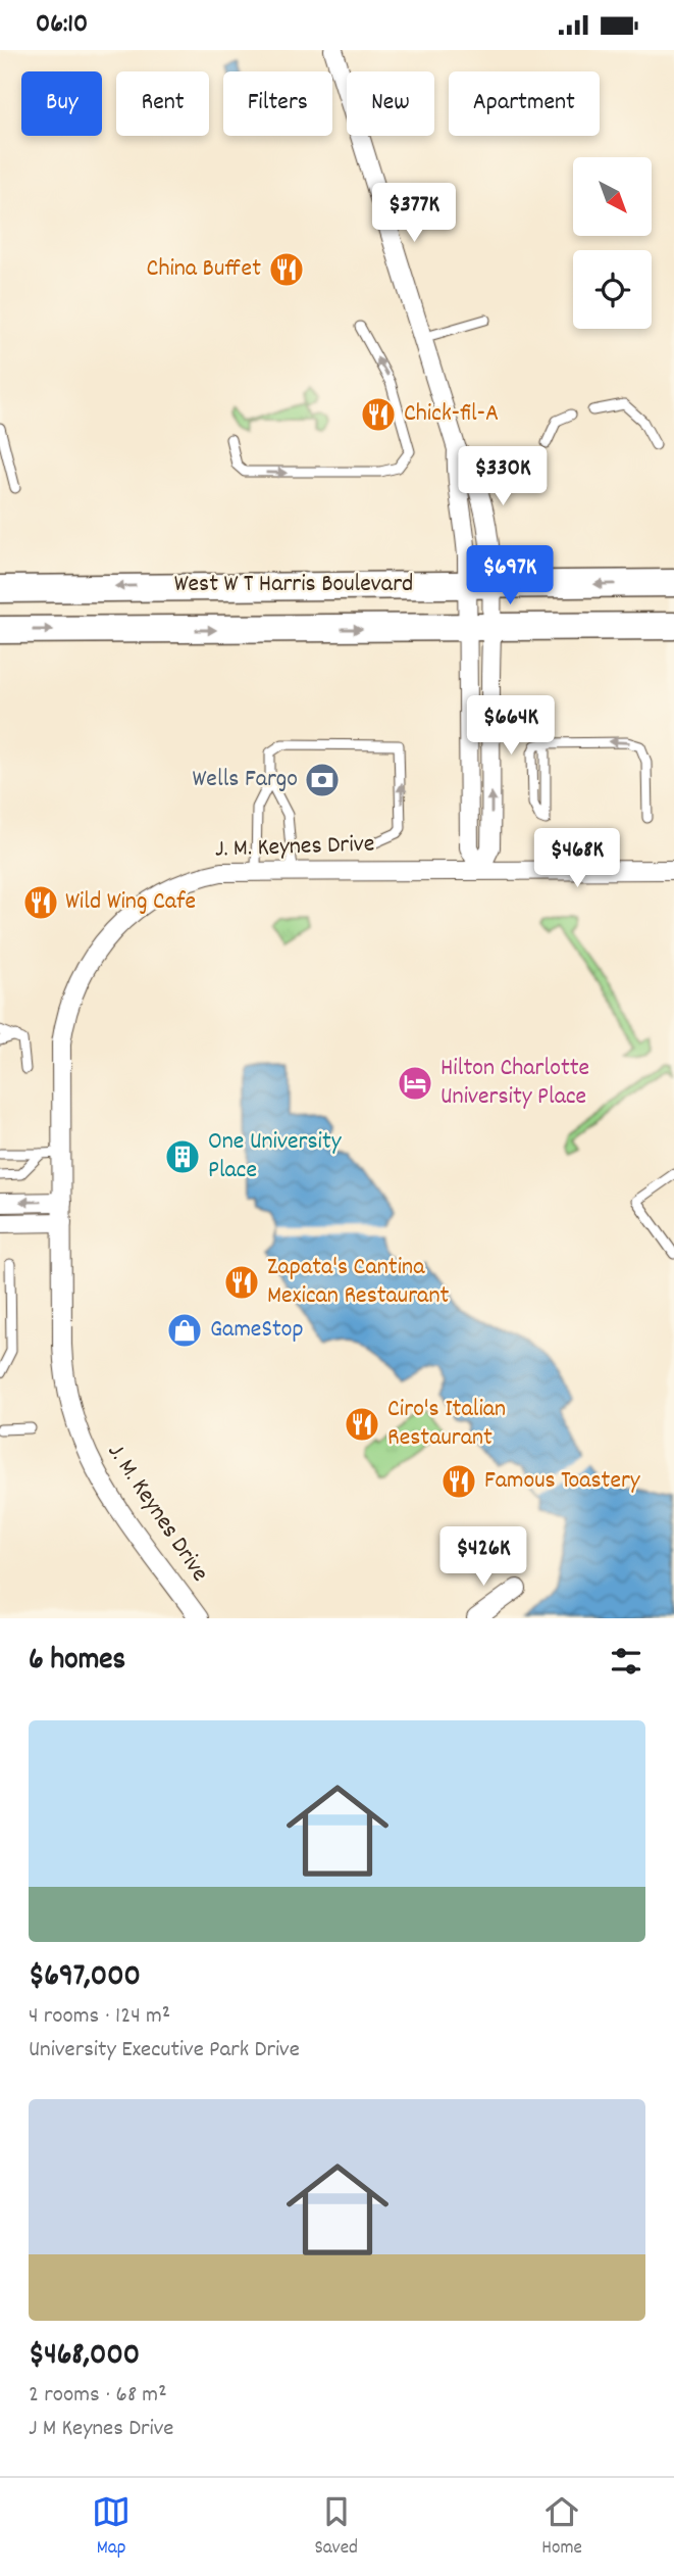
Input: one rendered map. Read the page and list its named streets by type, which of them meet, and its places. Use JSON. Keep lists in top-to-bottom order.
{
  "streets": {
    "main road": ["West W T Harris Boulevard"],
    "street": ["J. M. Keynes Drive"]
  },
  "places": {
    "restaurant": [
      "China Buffet",
      "Chick-fil-A",
      "Wild Wing Cafe",
      "Zapata's Cantina Mexican Restaurant",
      "Ciro's Italian Restaurant",
      "Famous Toastery"
    ],
    "bank": ["Wells Fargo"],
    "hotel": ["Hilton Charlotte University Place"],
    "building": ["One University Place"],
    "shop": ["GameStop"]
  },
  "north": "bottom right",
  "page": {
    "status": "06:10",
    "chip": [
      "Buy",
      "Rent",
      "Filters",
      "New",
      "Apartment"
    ],
    "price": [
      "$377K",
      "$330K",
      "$697K",
      "$664K",
      "$468K",
      "$426K"
    ],
    "heading": "6 homes",
    "list": [
      {
        "name": "$697,000",
        "note": "4 rooms · 124 m² · University Executive Park Drive"
      },
      {
        "name": "$468,000",
        "note": "2 rooms · 68 m² · J M Keynes Drive"
      }
    ],
    "tabs": ["Map", "Saved", "Home"]
  }
}
